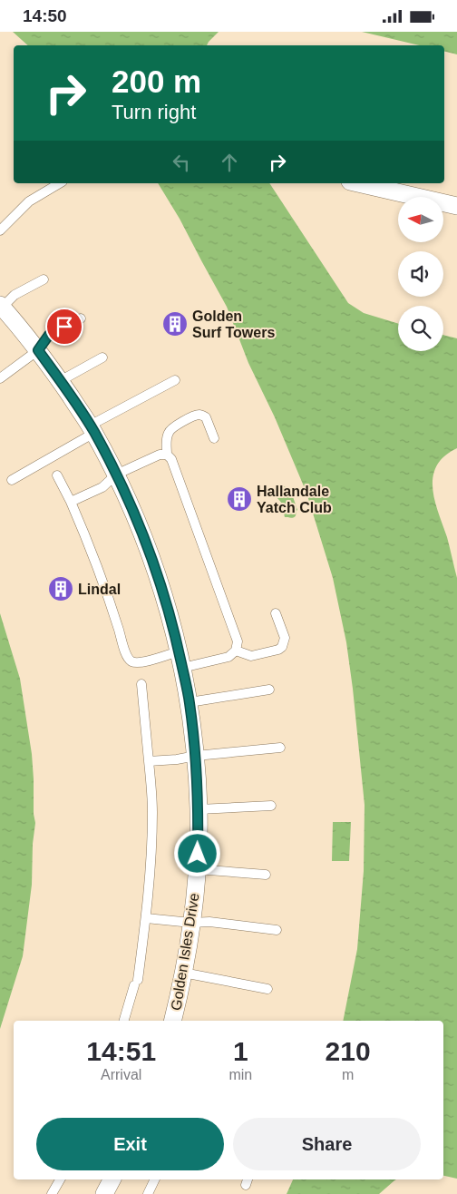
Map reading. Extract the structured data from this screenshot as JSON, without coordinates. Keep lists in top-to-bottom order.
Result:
{
  "streets": {
    "street": ["Golden Isles Drive"]
  },
  "places": {
    "building": ["Golden Surf Towers", "Hallandale Yatch Club", "Lindal"]
  },
  "north": "left",
  "page": {
    "status": "14:50",
    "turn": ["200 m", "Turn right"],
    "eta": [
      "14:51",
      "Arrival",
      "1",
      "min",
      "210",
      "m"
    ],
    "buttons": ["Exit", "Share"]
  }
}
